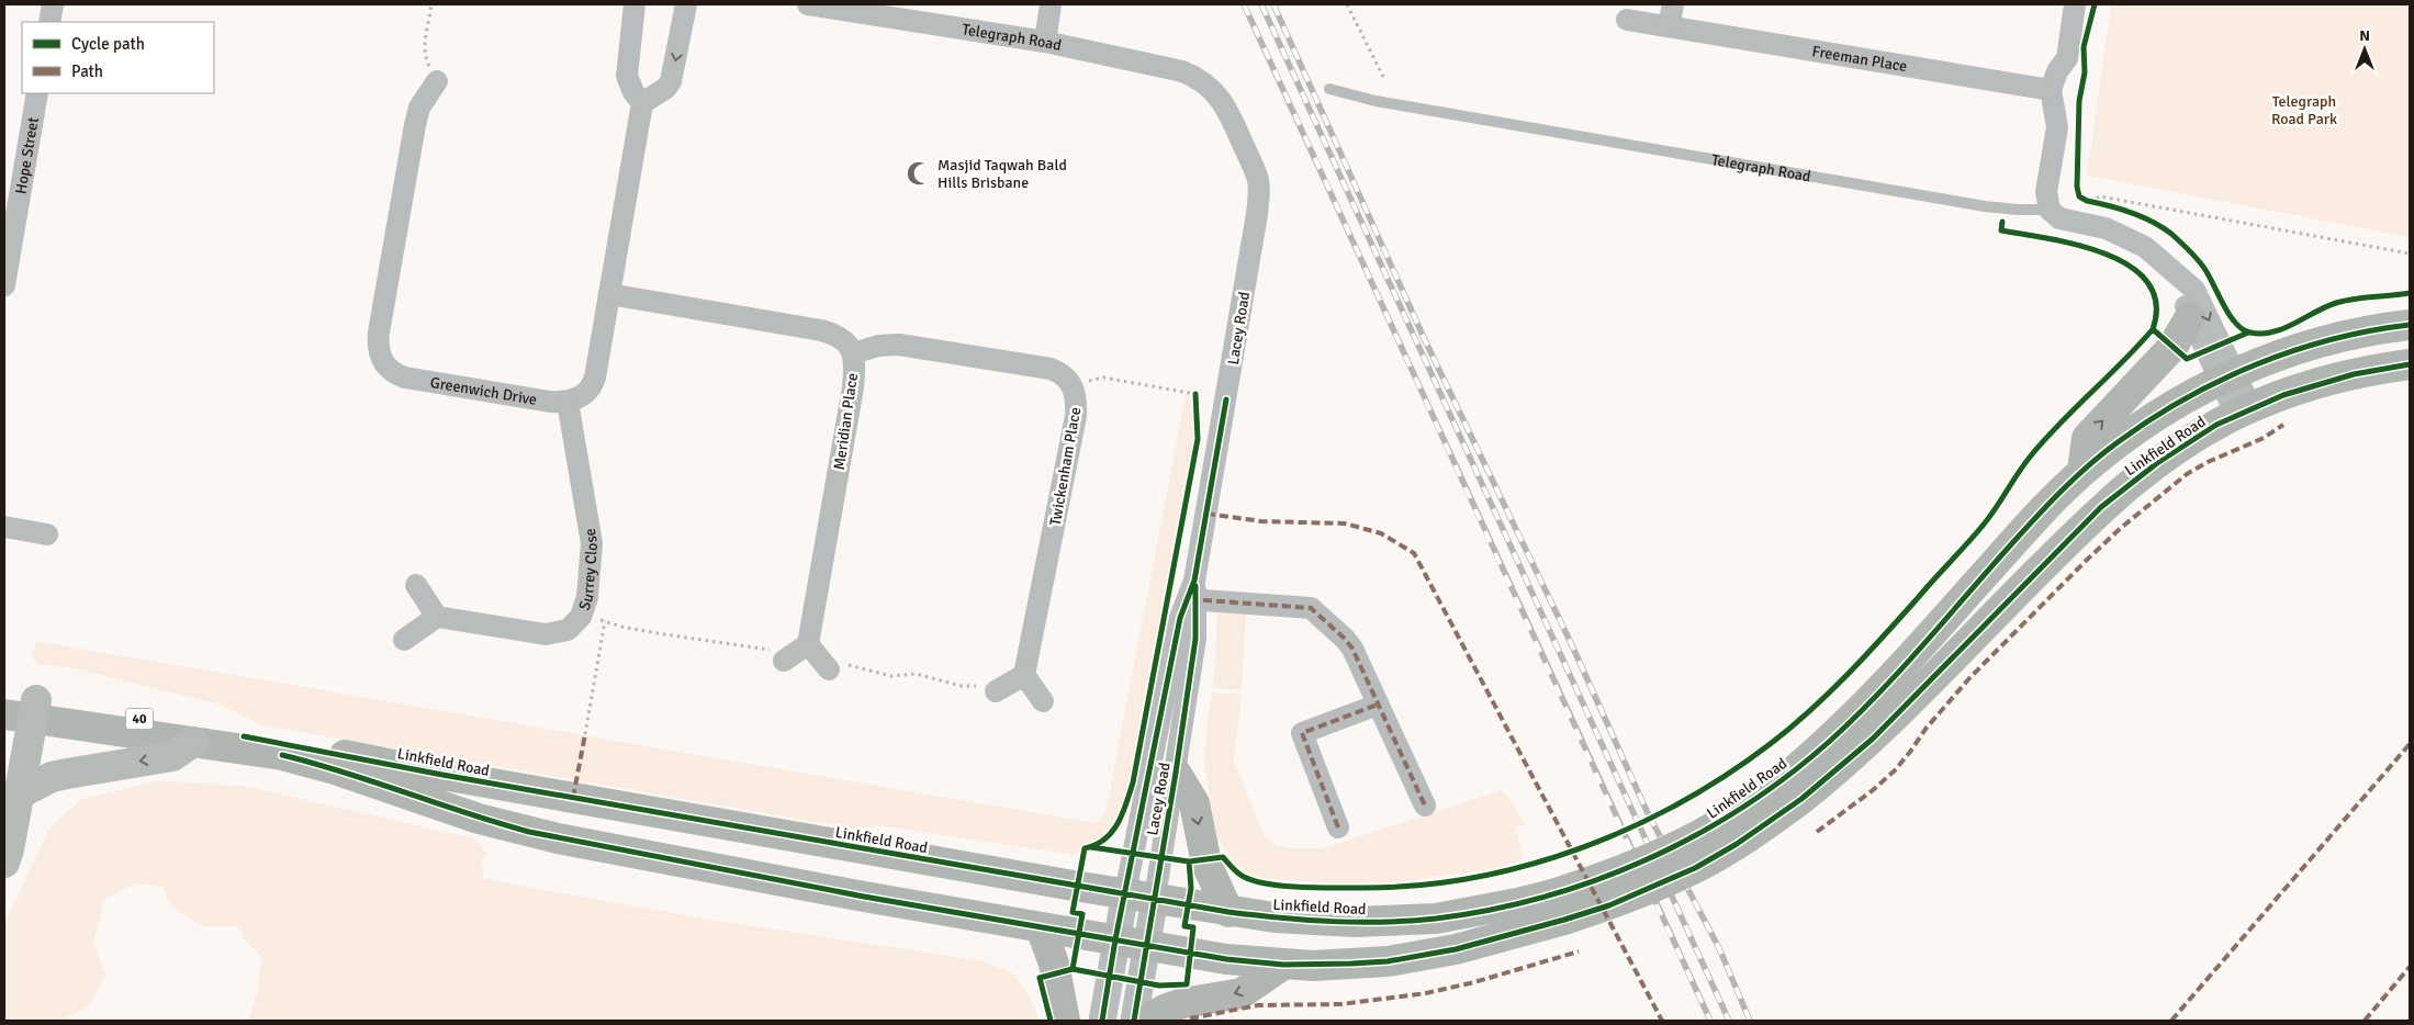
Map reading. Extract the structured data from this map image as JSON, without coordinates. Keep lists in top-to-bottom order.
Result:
{
  "streets": {
    "main road": ["Linkfield Road", "40"],
    "street": [
      "Telegraph Road",
      "Freeman Place",
      "Hope Street",
      "Lacey Road",
      "Greenwich Drive",
      "Meridian Place",
      "Twickenham Place",
      "Surrey Close"
    ]
  },
  "crossings": [
    ["Telegraph Road", "Lacey Road"],
    ["Telegraph Road", "Linkfield Road"],
    ["Telegraph Road", "40"],
    ["Lacey Road", "Linkfield Road"],
    ["Greenwich Drive", "Surrey Close"],
    ["Meridian Place", "Twickenham Place"],
    ["Linkfield Road", "40"]
  ],
  "parks": ["Telegraph Road Park"],
  "places": {
    "mosque": ["Masjid Taqwah Bald Hills Brisbane"]
  },
  "legend": ["Cycle path", "Path"],
  "north": "top"
}
